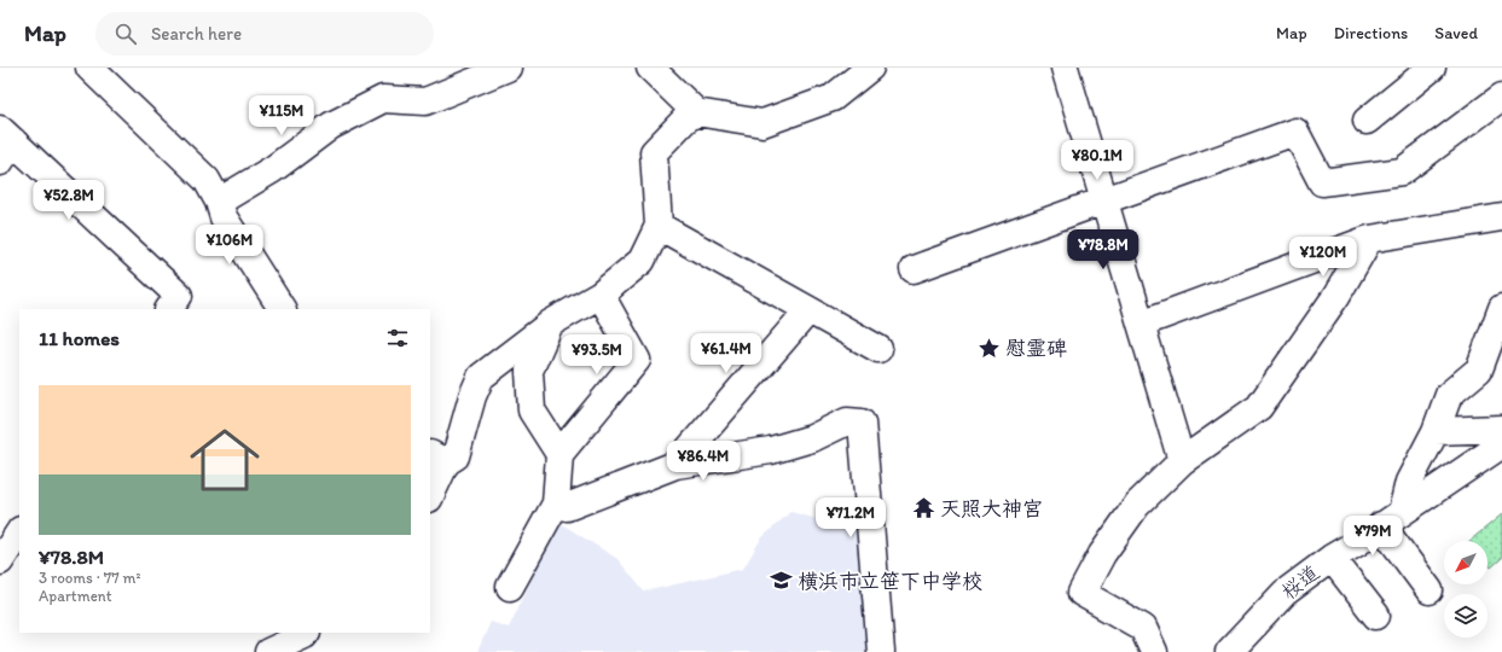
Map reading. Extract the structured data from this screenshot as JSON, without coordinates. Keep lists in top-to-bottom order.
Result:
{
  "streets": {
    "street": ["桜道"]
  },
  "places": {
    "place": ["慰霊碑"],
    "temple": ["天照大神宮"],
    "school or university": ["横浜市立笹下中学校"]
  },
  "north": "bottom left",
  "page": {
    "header": "Map",
    "search": "Search here",
    "nav": ["Map", "Directions", "Saved"],
    "price": [
      "¥115M",
      "¥80.1M",
      "¥52.8M",
      "¥106M",
      "¥78.8M",
      "¥120M",
      "¥61.4M",
      "¥93.5M",
      "¥86.4M",
      "¥71.2M",
      "¥79M"
    ],
    "heading": "11 homes",
    "list": [
      {
        "name": "¥78.8M",
        "note": "3 rooms · 77 m² · Apartment"
      }
    ]
  }
}
